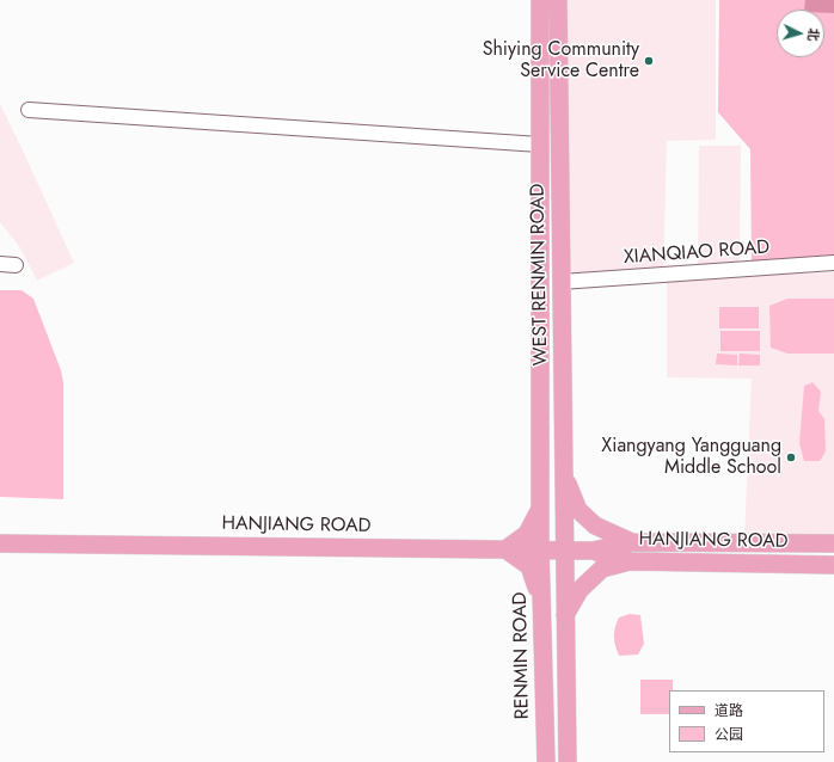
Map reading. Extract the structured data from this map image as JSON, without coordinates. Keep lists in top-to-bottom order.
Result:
{
  "streets": {
    "main road": ["WEST RENMIN ROAD", "HANJIANG ROAD", "RENMIN ROAD"],
    "street": ["XIANQIAO ROAD"]
  },
  "crossings": [
    ["XIANQIAO ROAD", "WEST RENMIN ROAD"],
    ["WEST RENMIN ROAD", "HANJIANG ROAD"],
    ["HANJIANG ROAD", "RENMIN ROAD"]
  ],
  "places": ["Shiying Community Service Centre", "Xiangyang Yangguang Middle School"],
  "legend": ["道路", "公园"],
  "north": "right"
}
